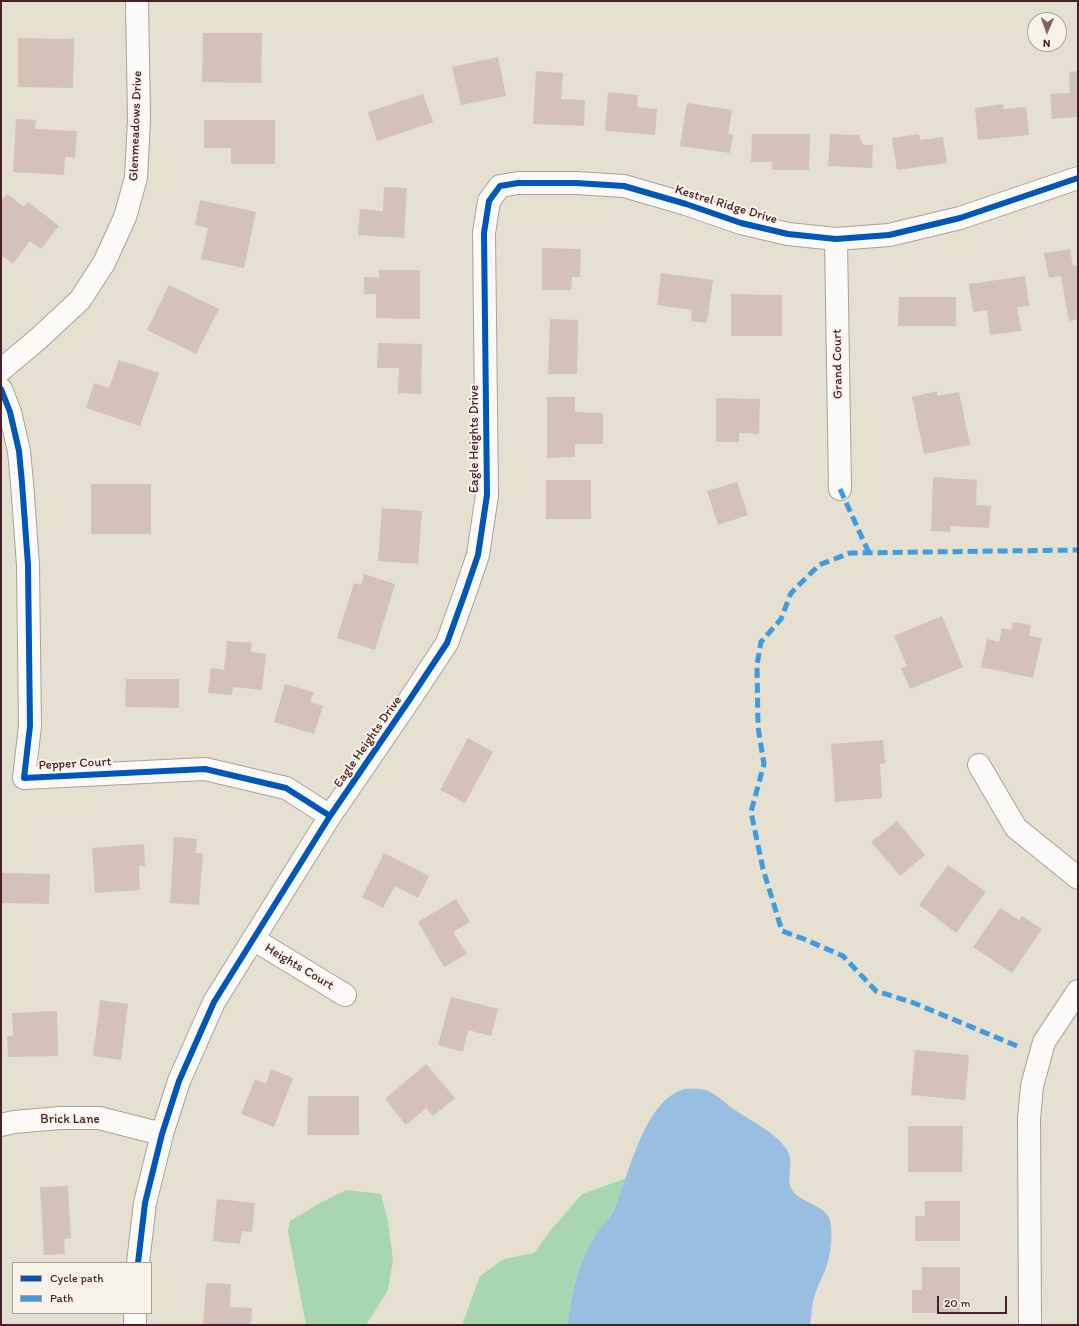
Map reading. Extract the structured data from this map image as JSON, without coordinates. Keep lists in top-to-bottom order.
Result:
{
  "streets": {
    "street": [
      "Glenmeadows Drive",
      "Kestrel Ridge Drive",
      "Grand Court",
      "Eagle Heights Drive",
      "Pepper Court",
      "Heights Court",
      "Brick Lane"
    ]
  },
  "crossings": [
    ["Kestrel Ridge Drive", "Grand Court"],
    ["Kestrel Ridge Drive", "Eagle Heights Drive"],
    ["Eagle Heights Drive", "Pepper Court"],
    ["Eagle Heights Drive", "Heights Court"],
    ["Eagle Heights Drive", "Brick Lane"]
  ],
  "legend": ["Cycle path", "Path"],
  "scale_bar": "20 m",
  "north": "bottom"
}
